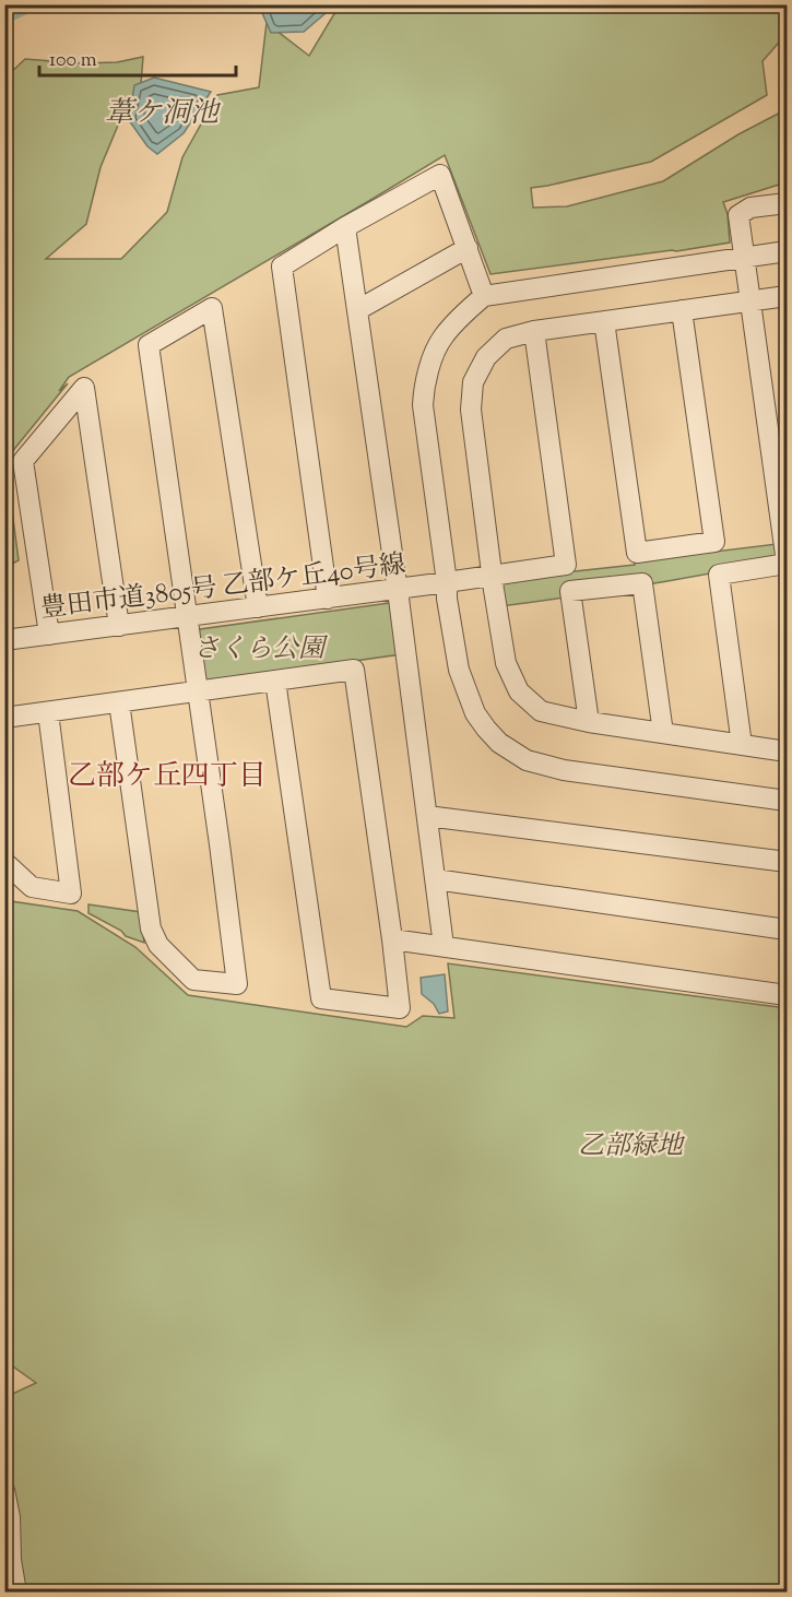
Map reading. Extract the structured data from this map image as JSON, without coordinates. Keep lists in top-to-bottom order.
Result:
{
  "streets": {
    "street": ["豊田市道3805号 乙部ケ丘40号線"]
  },
  "districts": ["乙部ケ丘四丁目"],
  "water": ["葦ケ洞池"],
  "parks": ["さくら公園", "乙部緑地"],
  "scale_bar": "100 m"
}
